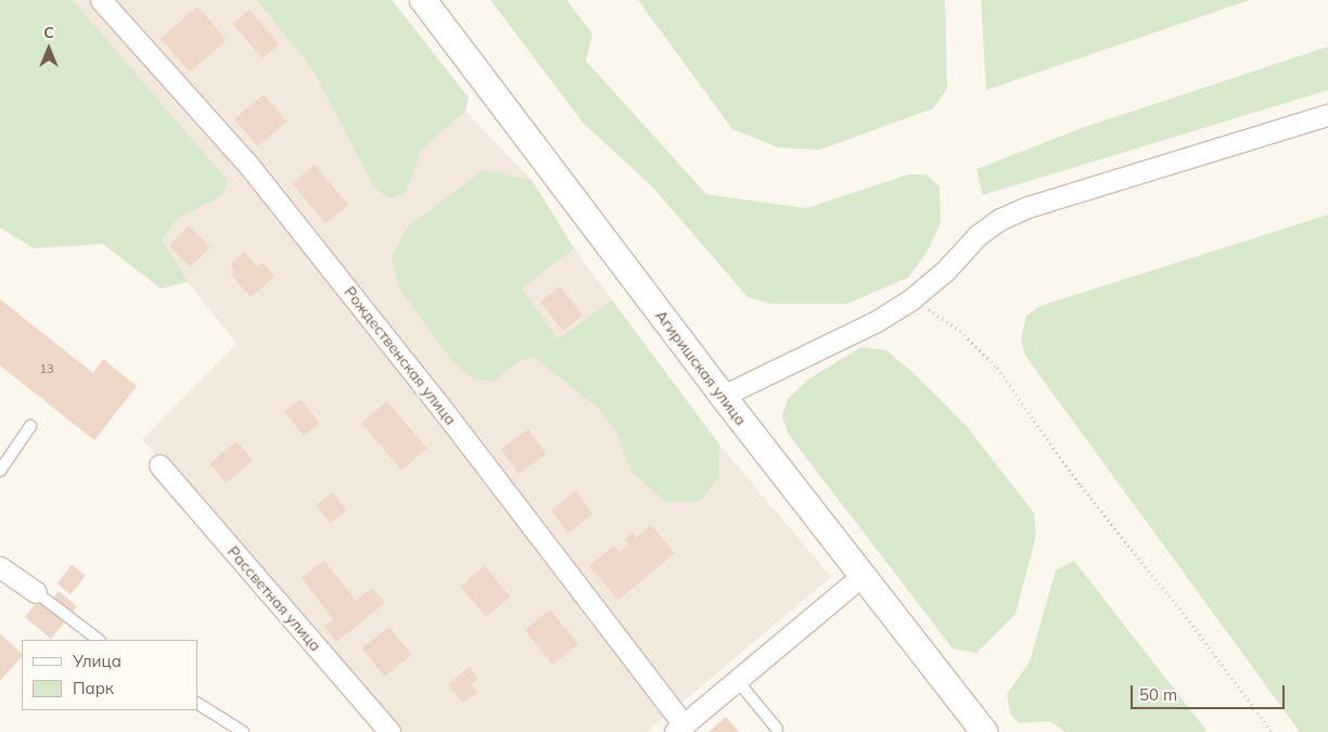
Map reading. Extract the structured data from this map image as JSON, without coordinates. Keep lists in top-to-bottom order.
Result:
{
  "streets": {
    "street": ["Рождественская улица", "Агиришская улица", "Рассветная улица"]
  },
  "house_numbers": ["13"],
  "legend": ["Улица", "Парк"],
  "scale_bar": "50 m",
  "north": "top"
}
